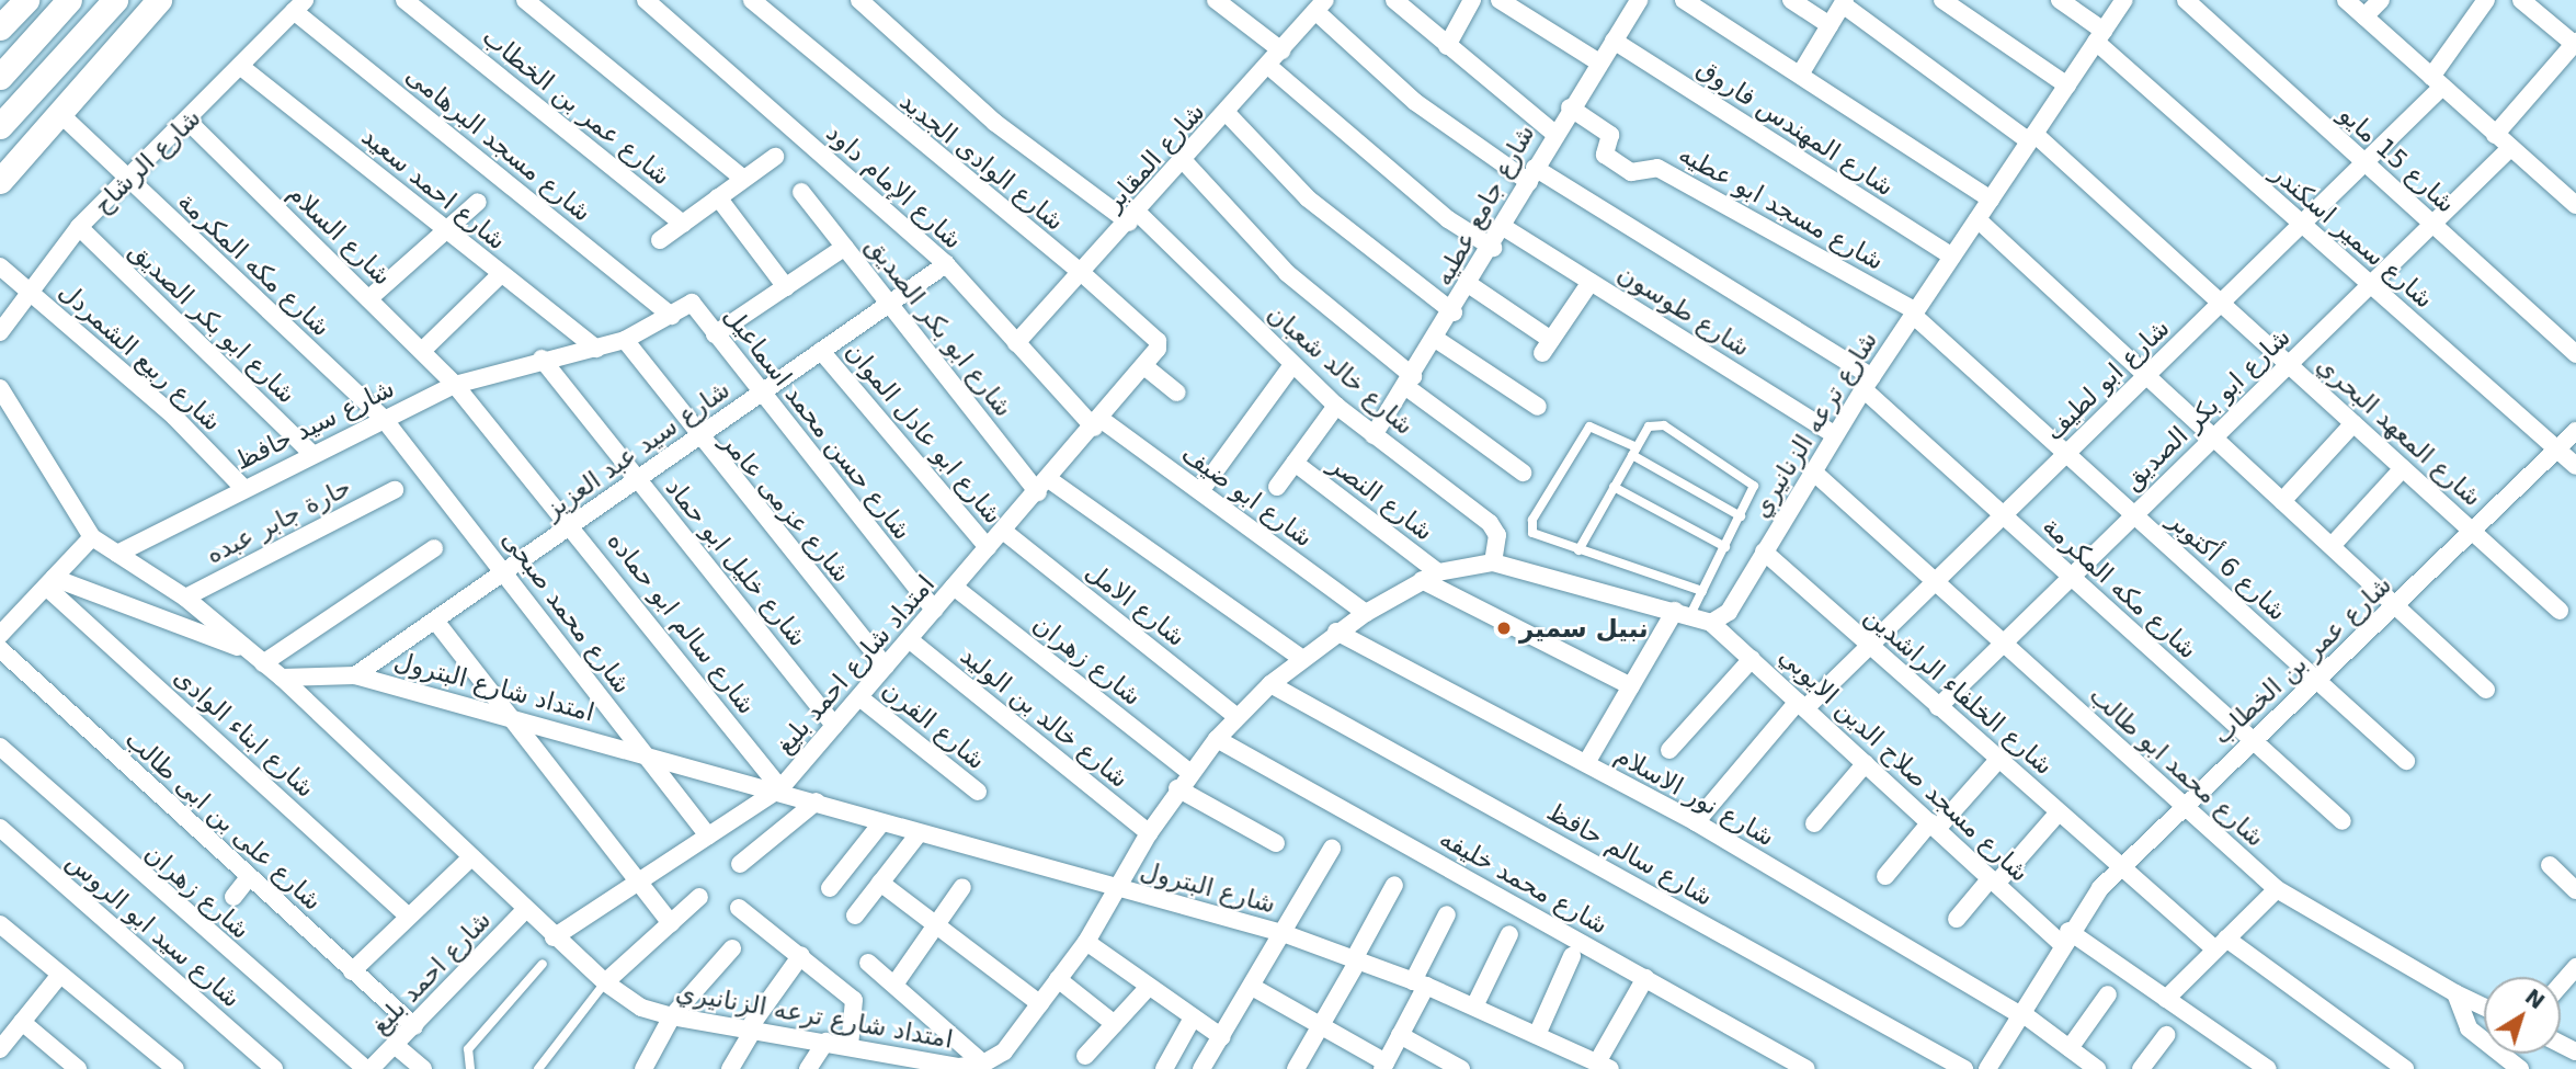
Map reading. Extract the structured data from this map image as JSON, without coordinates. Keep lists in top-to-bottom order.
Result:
{
  "streets": {
    "street": [
      "شارع عمر بن الخطاب",
      "شارع المهندس فاروق",
      "شارع مسجد البرهامى",
      "شارع المقابر",
      "شارع 15 مايو",
      "شارع الرشاح",
      "شارع الوادى الجديد",
      "شارع الإمام داود",
      "شارع احمد سعيد",
      "شارع جامع عطيه",
      "شارع مسجد ابو عطيه",
      "شارع السلام",
      "شارع سمير اسكندر",
      "شارع مكه المكرمة",
      "شارع طوسون",
      "شارع ابو بكر الصديق",
      "شارع ربيع الشمردل",
      "شارع خالد شعبان",
      "شارع ابو لطيف",
      "شارع حسن محمد اسماعيل",
      "شارع سيد حافظ",
      "شارع ترعه الزنانيري",
      "شارع المعهد البحري",
      "شارع ابو عادل الموان",
      "شارع سيد عبد العزيز",
      "شارع ابو ضيف",
      "شارع النصر",
      "شارع عزمى عامر",
      "حارة جابر عبده",
      "شارع خليل ابو حماد",
      "شارع 6 أكتوبر",
      "شارع الامل",
      "شارع محمد صبحى",
      "شارع سالم ابو حماده",
      "شارع زهران",
      "امتداد شارع احمد بليغ",
      "امتداد شارع البترول",
      "شارع الخلفاء الراشدين",
      "شارع خالد بن الوليد",
      "شارع الفرن",
      "شارع ابناء الوادى",
      "شارع مسجد صلاح الدين الايوبي",
      "شارع محمد ابو طالب",
      "شارع نور الاسلام",
      "شارع على بن ابى طالب",
      "شارع سالم حافظ",
      "شارع محمد خليفه",
      "شارع البترول",
      "شارع سيد ابو الروس",
      "شارع احمد بليغ",
      "امتداد شارع ترعه الزنانيري"
    ]
  },
  "crossings": [
    ["شارع عمر بن الخطاب", "شارع سمير اسكندر"],
    ["شارع عمر بن الخطاب", "شارع مكه المكرمة"],
    ["شارع عمر بن الخطاب", "شارع المعهد البحري"],
    ["شارع عمر بن الخطاب", "شارع 6 أكتوبر"],
    ["شارع عمر بن الخطاب", "شارع الخلفاء الراشدين"],
    ["شارع عمر بن الخطاب", "شارع مسجد صلاح الدين الايوبي"],
    ["شارع عمر بن الخطاب", "شارع محمد ابو طالب"],
    ["شارع عمر بن الخطاب", "شارع نور الاسلام"],
    ["شارع المهندس فاروق", "شارع جامع عطيه"],
    ["شارع المهندس فاروق", "شارع ترعه الزنانيري"],
    ["شارع مسجد البرهامى", "شارع الرشاح"],
    ["شارع مسجد البرهامى", "شارع سيد حافظ"],
    ["شارع المقابر", "شارع الوادى الجديد"],
    ["شارع المقابر", "شارع الإمام داود"],
    ["شارع المقابر", "شارع خالد شعبان"],
    ["شارع 15 مايو", "شارع ابو بكر الصديق"],
    ["شارع 15 مايو", "شارع ابو لطيف"],
    ["شارع الرشاح", "شارع احمد سعيد"],
    ["شارع الرشاح", "شارع السلام"],
    ["شارع الرشاح", "شارع مكه المكرمة"],
    ["شارع الرشاح", "شارع ابو بكر الصديق"],
    ["شارع الرشاح", "شارع ربيع الشمردل"],
    ["شارع الوادى الجديد", "امتداد شارع احمد بليغ"],
    ["شارع الإمام داود", "شارع سيد عبد العزيز"],
    ["شارع الإمام داود", "شارع ابو ضيف"],
    ["شارع الإمام داود", "امتداد شارع احمد بليغ"],
    ["شارع احمد سعيد", "شارع سيد حافظ"],
    ["شارع جامع عطيه", "شارع مسجد ابو عطيه"],
    ["شارع جامع عطيه", "شارع طوسون"],
    ["شارع جامع عطيه", "شارع خالد شعبان"],
    ["شارع مسجد ابو عطيه", "شارع ترعه الزنانيري"],
    ["شارع مسجد ابو عطيه", "شارع 6 أكتوبر"],
    ["شارع السلام", "شارع سيد حافظ"],
    ["شارع السلام", "شارع سالم ابو حماده"],
    ["شارع سمير اسكندر", "شارع ابو بكر الصديق"],
    ["شارع سمير اسكندر", "شارع ابو لطيف"],
    ["شارع سمير اسكندر", "شارع ترعه الزنانيري"],
    ["شارع مكه المكرمة", "شارع ابو بكر الصديق"],
    ["شارع مكه المكرمة", "شارع ابو لطيف"],
    ["شارع مكه المكرمة", "شارع سيد حافظ"],
    ["شارع مكه المكرمة", "شارع ترعه الزنانيري"],
    ["شارع مكه المكرمة", "شارع محمد صبحى"],
    ["شارع طوسون", "شارع ترعه الزنانيري"],
    ["شارع ابو بكر الصديق", "شارع سيد حافظ"],
    ["شارع ابو بكر الصديق", "شارع المعهد البحري"],
    ["شارع ابو بكر الصديق", "شارع سيد عبد العزيز"],
    ["شارع ابو بكر الصديق", "شارع 6 أكتوبر"],
    ["شارع ابو بكر الصديق", "امتداد شارع احمد بليغ"],
    ["شارع ابو بكر الصديق", "شارع الخلفاء الراشدين"],
    ["شارع ابو بكر الصديق", "شارع محمد ابو طالب"],
    ["شارع ابو بكر الصديق", "امتداد شارع ترعه الزنانيري"],
    ["شارع ربيع الشمردل", "شارع سيد حافظ"],
    ["شارع ابو لطيف", "شارع المعهد البحري"],
    ["شارع ابو لطيف", "شارع 6 أكتوبر"],
    ["شارع ابو لطيف", "شارع الخلفاء الراشدين"],
    ["شارع ابو لطيف", "شارع مسجد صلاح الدين الايوبي"],
    ["شارع ابو لطيف", "شارع محمد ابو طالب"],
    ["شارع ابو لطيف", "شارع نور الاسلام"],
    ["شارع حسن محمد اسماعيل", "شارع سيد حافظ"],
    ["شارع حسن محمد اسماعيل", "شارع سيد عبد العزيز"],
    ["شارع حسن محمد اسماعيل", "امتداد شارع احمد بليغ"],
    ["شارع سيد حافظ", "شارع عزمى عامر"],
    ["شارع سيد حافظ", "شارع خليل ابو حماد"],
    ["شارع سيد حافظ", "شارع محمد صبحى"],
    ["شارع سيد حافظ", "شارع سالم ابو حماده"],
    ["شارع سيد حافظ", "امتداد شارع ترعه الزنانيري"],
    ["شارع ترعه الزنانيري", "شارع المعهد البحري"],
    ["شارع ترعه الزنانيري", "شارع 6 أكتوبر"],
    ["شارع ترعه الزنانيري", "شارع الخلفاء الراشدين"],
    ["شارع ترعه الزنانيري", "شارع مسجد صلاح الدين الايوبي"],
    ["شارع ترعه الزنانيري", "شارع محمد ابو طالب"],
    ["شارع ابو عادل الموان", "شارع سيد عبد العزيز"],
    ["شارع ابو عادل الموان", "امتداد شارع احمد بليغ"],
    ["شارع سيد عبد العزيز", "شارع عزمى عامر"],
    ["شارع سيد عبد العزيز", "شارع خليل ابو حماد"],
    ["شارع سيد عبد العزيز", "شارع محمد صبحى"],
    ["شارع سيد عبد العزيز", "شارع سالم ابو حماده"],
    ["شارع سيد عبد العزيز", "امتداد شارع البترول"],
    ["شارع ابو ضيف", "امتداد شارع احمد بليغ"],
    ["شارع ابو ضيف", "امتداد شارع ترعه الزنانيري"],
    ["شارع النصر", "امتداد شارع ترعه الزنانيري"],
    ["شارع عزمى عامر", "امتداد شارع احمد بليغ"],
    ["حارة جابر عبده", "امتداد شارع ترعه الزنانيري"],
    ["شارع خليل ابو حماد", "امتداد شارع احمد بليغ"],
    ["شارع الامل", "امتداد شارع احمد بليغ"],
    ["شارع الامل", "امتداد شارع ترعه الزنانيري"],
    ["شارع محمد صبحى", "امتداد شارع احمد بليغ"],
    ["شارع محمد صبحى", "امتداد شارع البترول"],
    ["شارع سالم ابو حماده", "امتداد شارع احمد بليغ"],
    ["شارع سالم ابو حماده", "امتداد شارع البترول"],
    ["شارع سالم ابو حماده", "شارع البترول"],
    ["شارع زهران", "امتداد شارع احمد بليغ"],
    ["شارع زهران", "شارع احمد بليغ"],
    ["شارع زهران", "امتداد شارع ترعه الزنانيري"],
    ["امتداد شارع احمد بليغ", "امتداد شارع البترول"],
    ["امتداد شارع احمد بليغ", "شارع خالد بن الوليد"],
    ["امتداد شارع احمد بليغ", "شارع الفرن"],
    ["امتداد شارع احمد بليغ", "شارع البترول"],
    ["امتداد شارع احمد بليغ", "امتداد شارع ترعه الزنانيري"],
    ["امتداد شارع البترول", "شارع البترول"],
    ["امتداد شارع البترول", "امتداد شارع ترعه الزنانيري"],
    ["شارع خالد بن الوليد", "امتداد شارع ترعه الزنانيري"],
    ["شارع ابناء الوادى", "امتداد شارع ترعه الزنانيري"],
    ["شارع نور الاسلام", "امتداد شارع ترعه الزنانيري"],
    ["شارع على بن ابى طالب", "شارع احمد بليغ"],
    ["شارع سالم حافظ", "امتداد شارع ترعه الزنانيري"],
    ["شارع محمد خليفه", "امتداد شارع ترعه الزنانيري"],
    ["شارع البترول", "امتداد شارع ترعه الزنانيري"],
    ["شارع احمد بليغ", "امتداد شارع ترعه الزنانيري"]
  ],
  "places": ["نبيل سمير"],
  "north": "top right"
}
